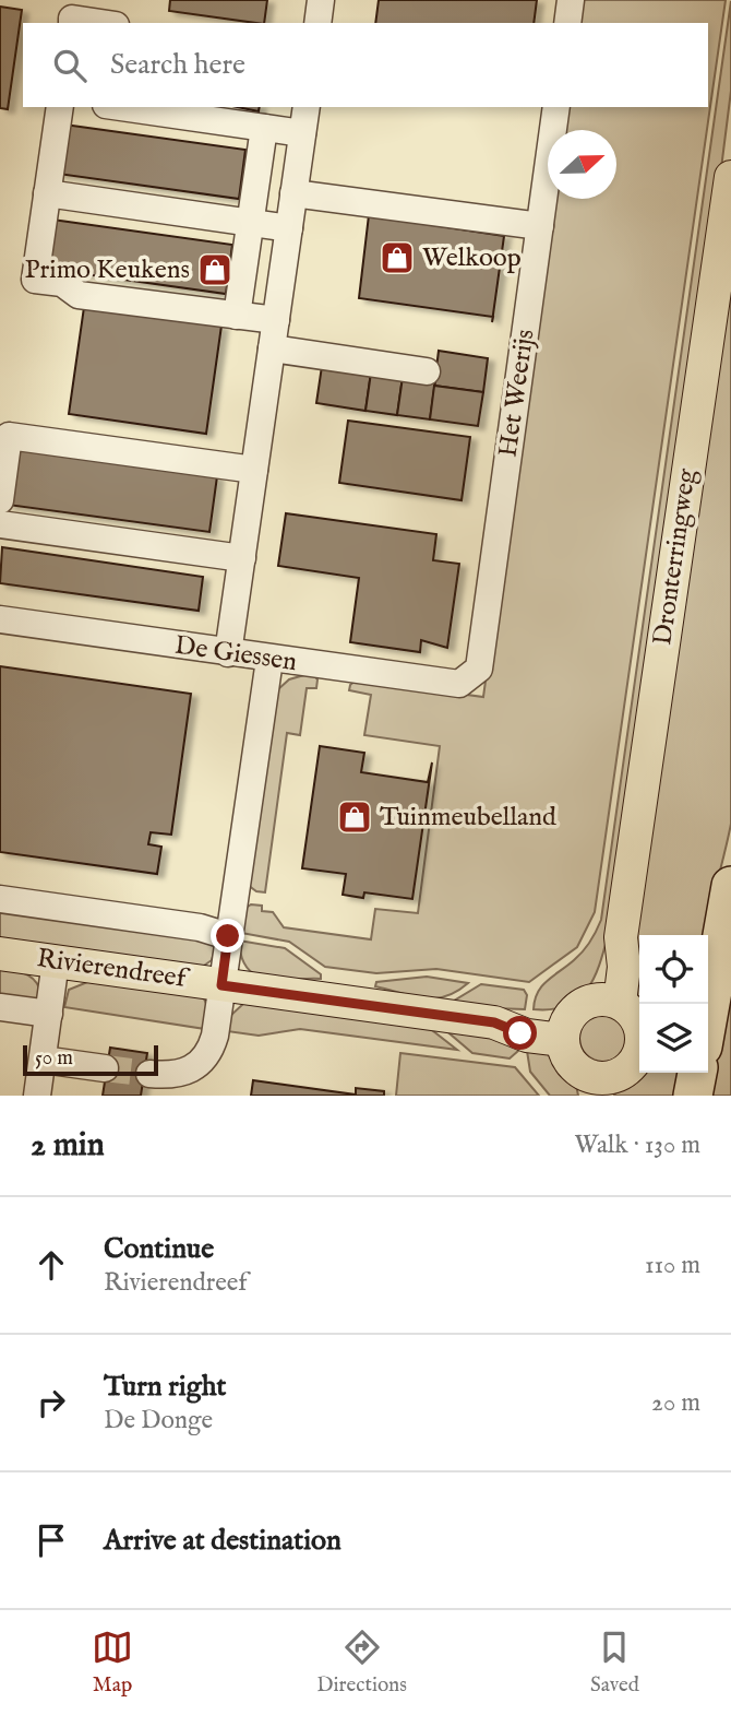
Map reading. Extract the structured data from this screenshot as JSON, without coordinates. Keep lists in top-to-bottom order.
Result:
{
  "streets": {
    "main road": ["Dronterringweg", "Rivierendreef"],
    "street": ["Het Weerijs", "De Giessen"]
  },
  "crossings": [
    ["Het Weerijs", "De Giessen"],
    ["Dronterringweg", "Rivierendreef"]
  ],
  "places": {
    "shop": ["Welkoop", "Primo Keukens", "Tuinmeubelland"]
  },
  "scale_bar": "50 m",
  "north": "right",
  "page": {
    "search": "Search here",
    "scale": "50 m",
    "heading": ["2 min", "Walk · 130 m"],
    "list": [
      ["Continue", "Rivierendreef", "110 m"],
      ["Turn right", "De Donge", "20 m"],
      "Arrive at destination"
    ],
    "nav": ["Map", "Directions", "Saved"]
  }
}
